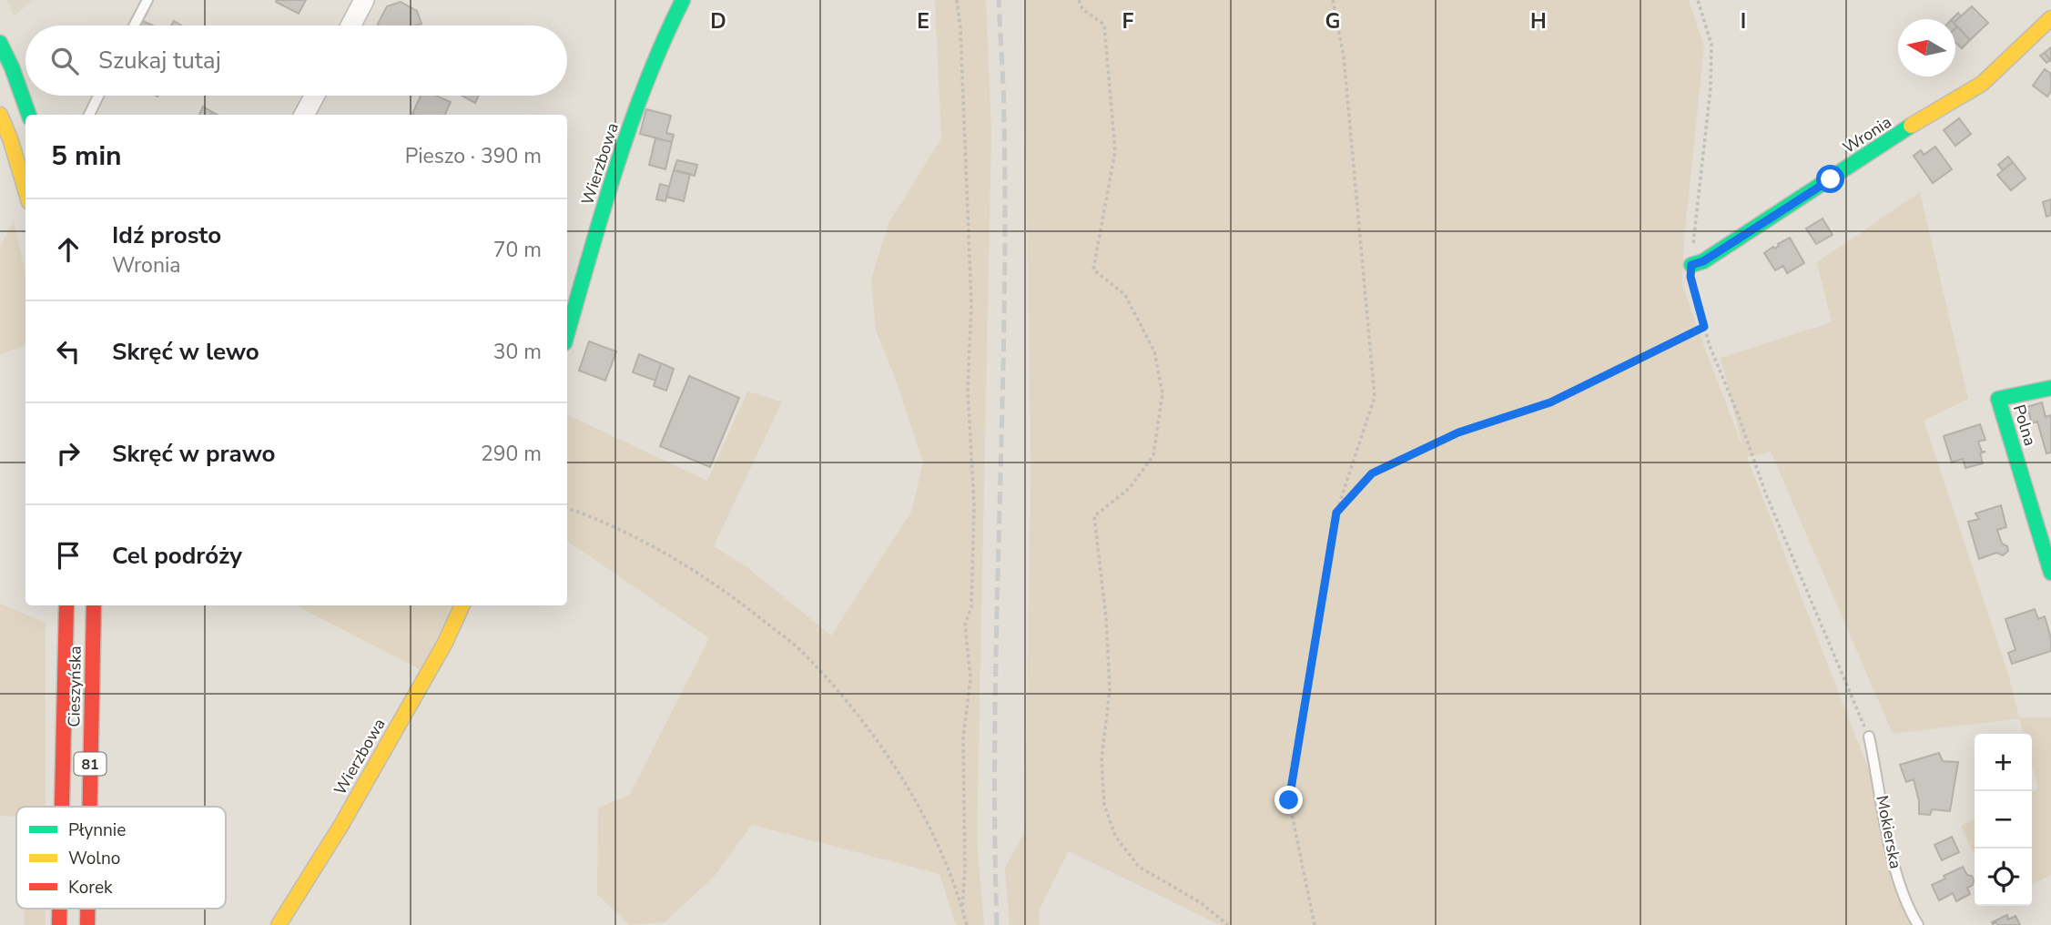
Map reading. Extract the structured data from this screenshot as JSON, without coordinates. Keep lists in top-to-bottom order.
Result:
{
  "streets": {
    "street": [
      "Wronia",
      "Wierzbowa",
      "Polna",
      "Cieszyńska",
      "81"
    ],
    "lane": ["Mokierska"]
  },
  "legend": ["Płynnie", "Wolno", "Korek"],
  "north": "left",
  "page": {
    "search": "Szukaj tutaj",
    "heading": ["5 min", "Pieszo · 390 m"],
    "list": [
      ["Idź prosto", "Wronia", "70 m"],
      ["Skręć w lewo", "30 m"],
      ["Skręć w prawo", "290 m"],
      "Cel podróży"
    ],
    "map_buttons": ["+", "−"]
  },
  "grid": {
    "columns": [
      "D",
      "E",
      "F",
      "G",
      "H",
      "I"
    ]
  }
}
